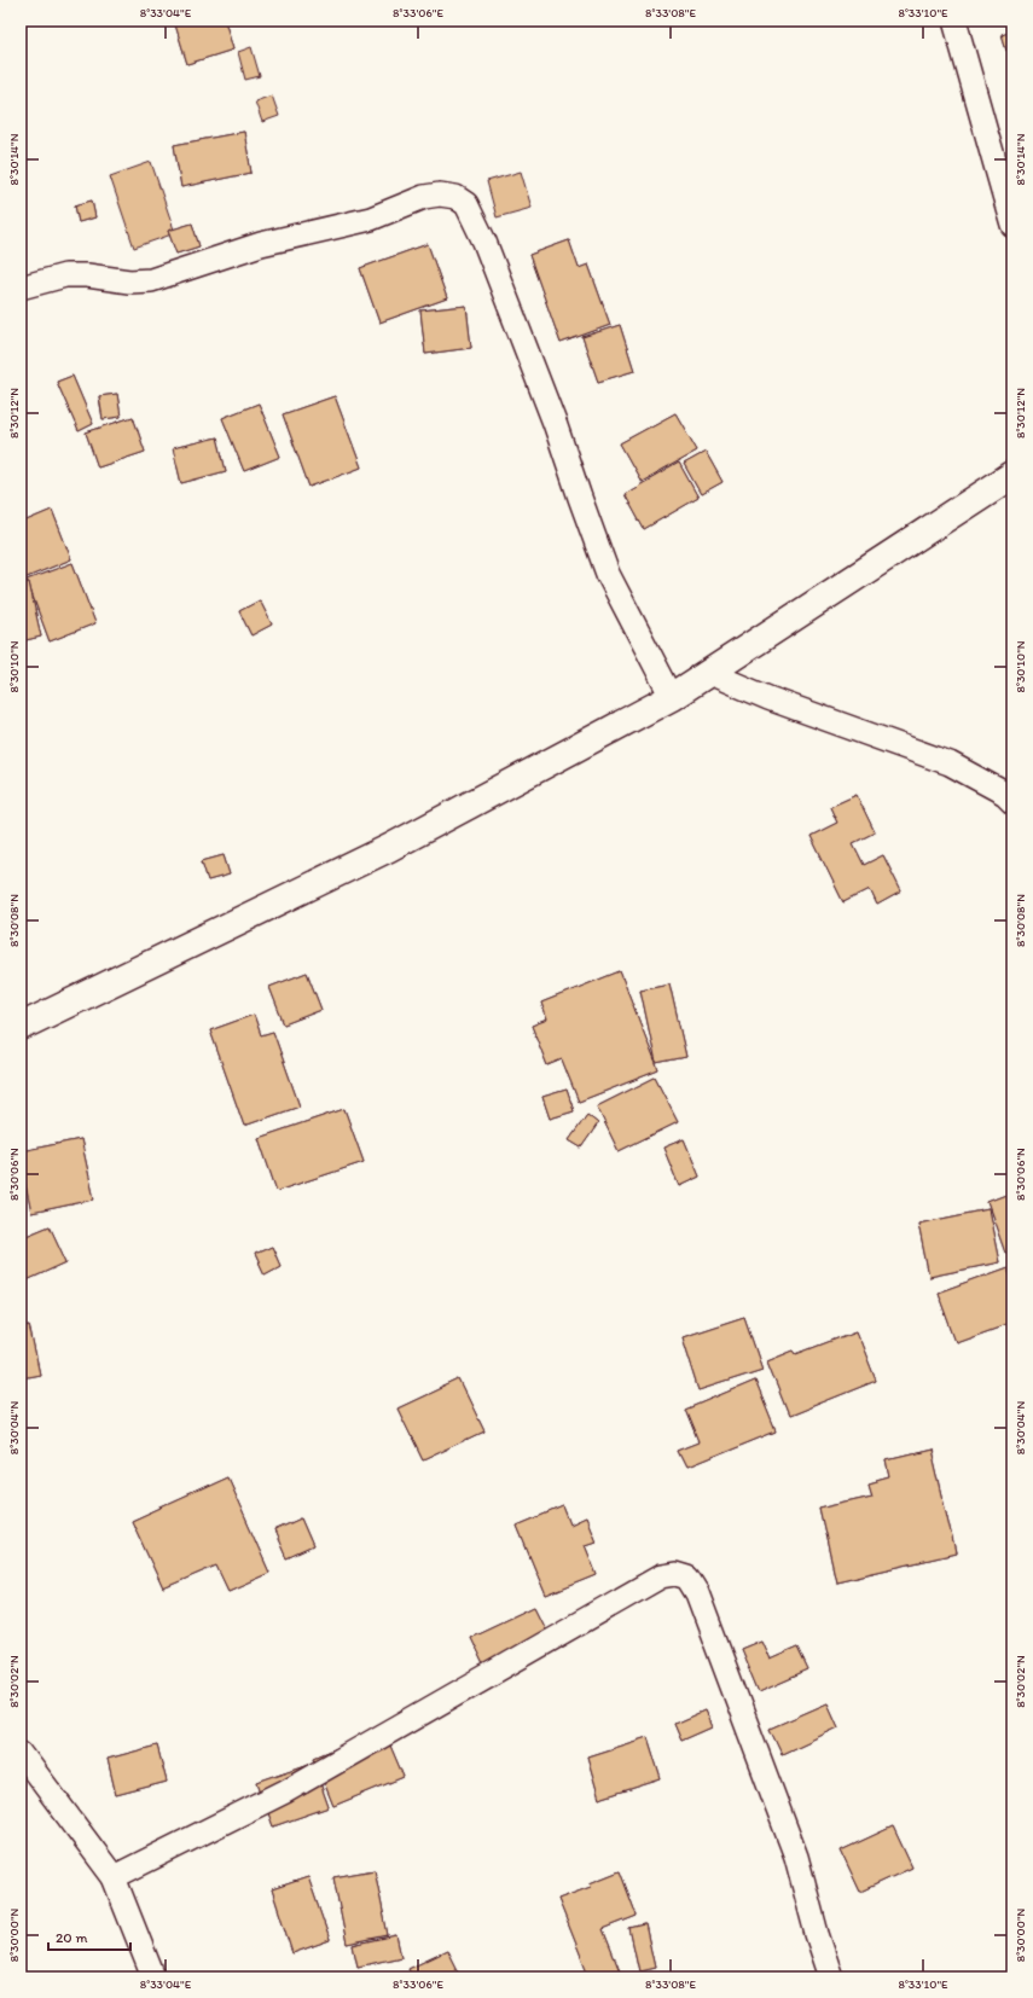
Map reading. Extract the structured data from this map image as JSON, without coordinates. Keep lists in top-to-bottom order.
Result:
{
  "scale_bar": "20 m",
  "coordinates": [
    "8°33'04\"E",
    "8°33'06\"E",
    "8°33'08\"E",
    "8°33'10\"E",
    "8°30'14\"N",
    "8°30'12\"N",
    "8°30'10\"N",
    "8°30'08\"N",
    "8°30'06\"N",
    "8°30'04\"N",
    "8°30'02\"N",
    "8°30'00\"N"
  ]
}
